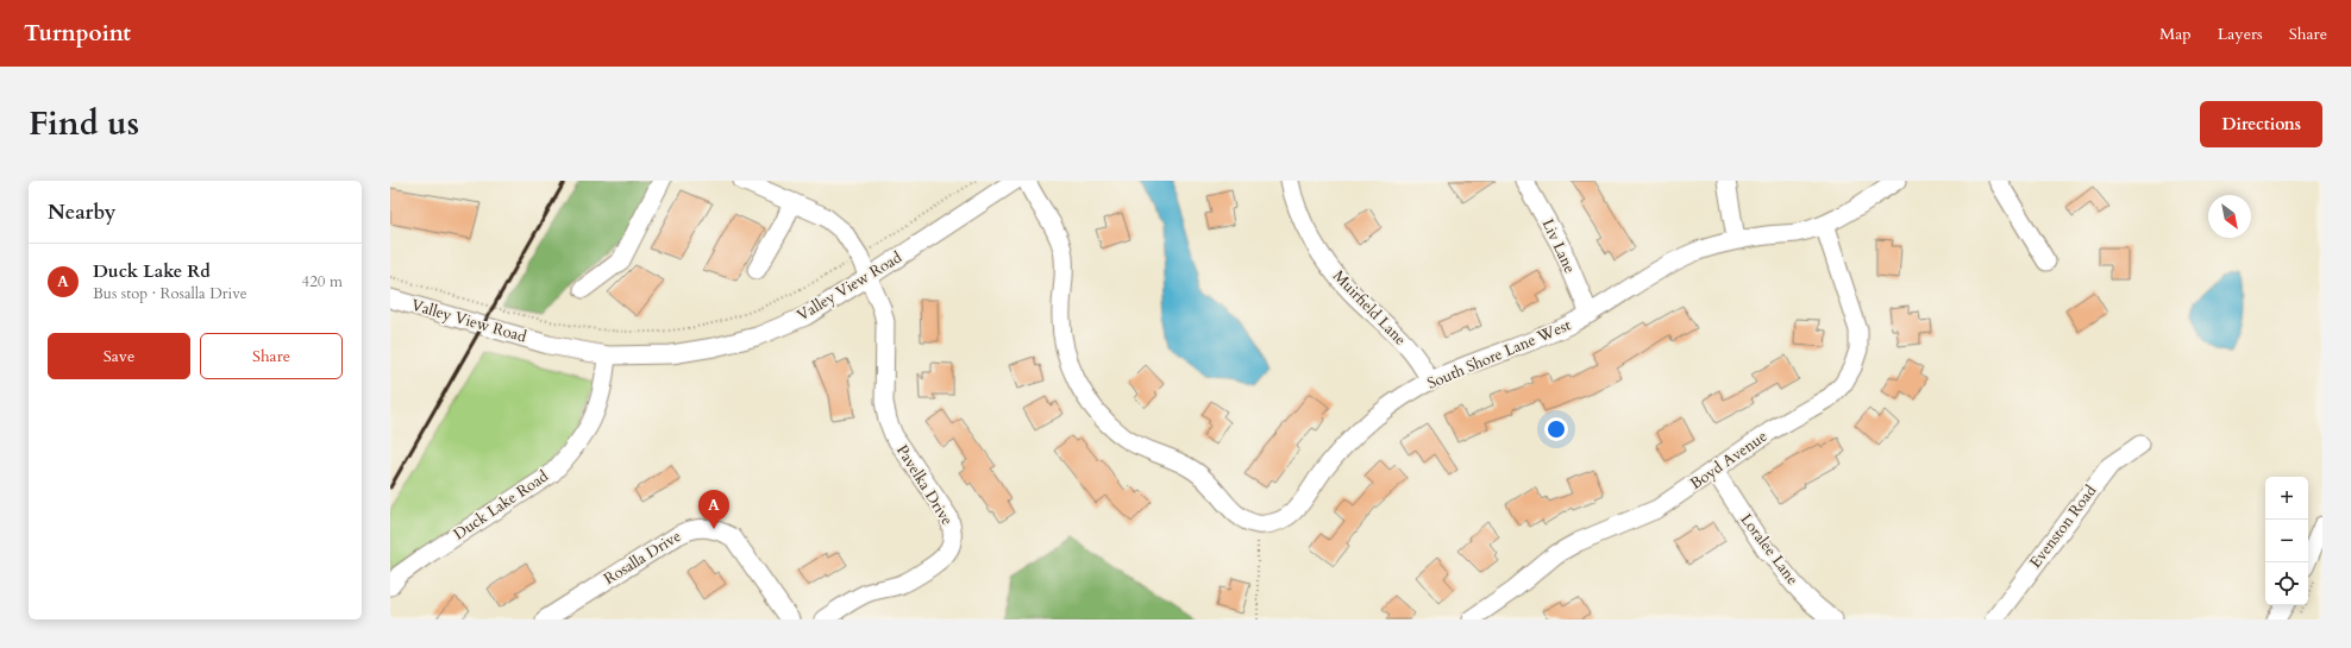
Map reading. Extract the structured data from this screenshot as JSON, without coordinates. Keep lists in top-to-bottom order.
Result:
{
  "streets": {
    "street": [
      "Liv Lane",
      "Valley View Road",
      "Muirfield Lane",
      "South Shore Lane West",
      "Boyd Avenue",
      "Pavelka Drive",
      "Duck Lake Road",
      "Evenston Road",
      "Loralee Lane",
      "Rosalla Drive"
    ]
  },
  "crossings": [
    ["Liv Lane", "South Shore Lane West"],
    ["Valley View Road", "Pavelka Drive"],
    ["Valley View Road", "Duck Lake Road"],
    ["Muirfield Lane", "South Shore Lane West"],
    ["South Shore Lane West", "Boyd Avenue"],
    ["Boyd Avenue", "Loralee Lane"]
  ],
  "north": "bottom right",
  "page": {
    "header": "Turnpoint",
    "nav": ["Map", "Layers", "Share"],
    "title": "Find us",
    "buttons": [
      "Directions",
      ["Save", "Share"]
    ],
    "heading": "Nearby",
    "list": [
      {
        "mark": "A",
        "name": "Duck Lake Rd",
        "note": "Bus stop · Rosalla Drive",
        "value": "420 m"
      }
    ],
    "map_buttons": ["+", "−"],
    "pins": "A"
  }
}
